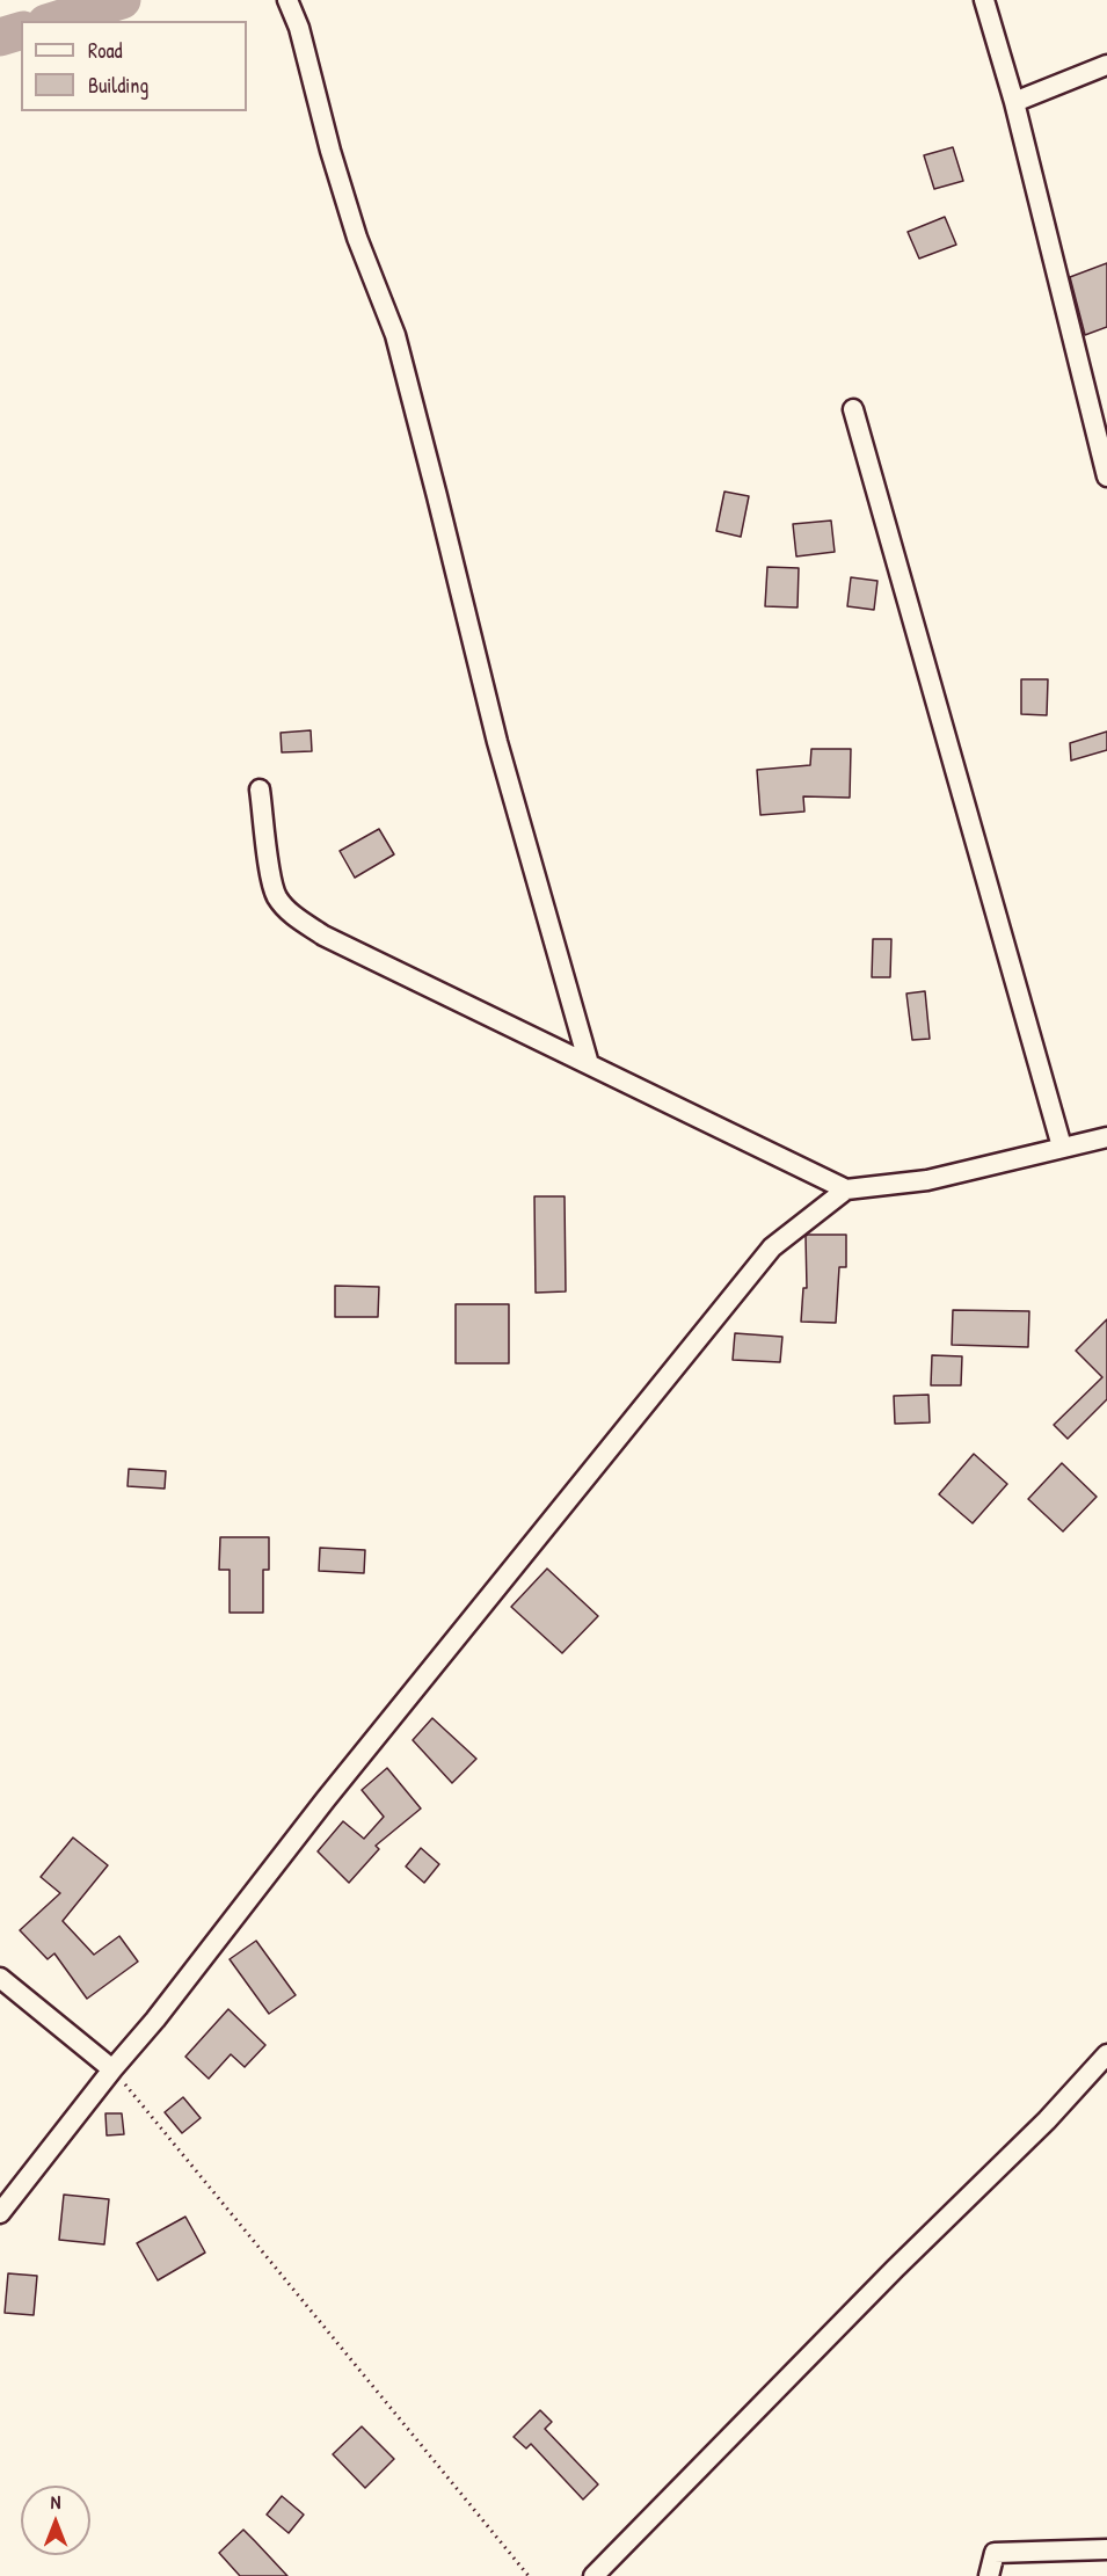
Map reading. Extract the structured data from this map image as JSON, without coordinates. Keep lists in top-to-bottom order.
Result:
{
  "legend": ["Road", "Building"],
  "north": "top"
}
